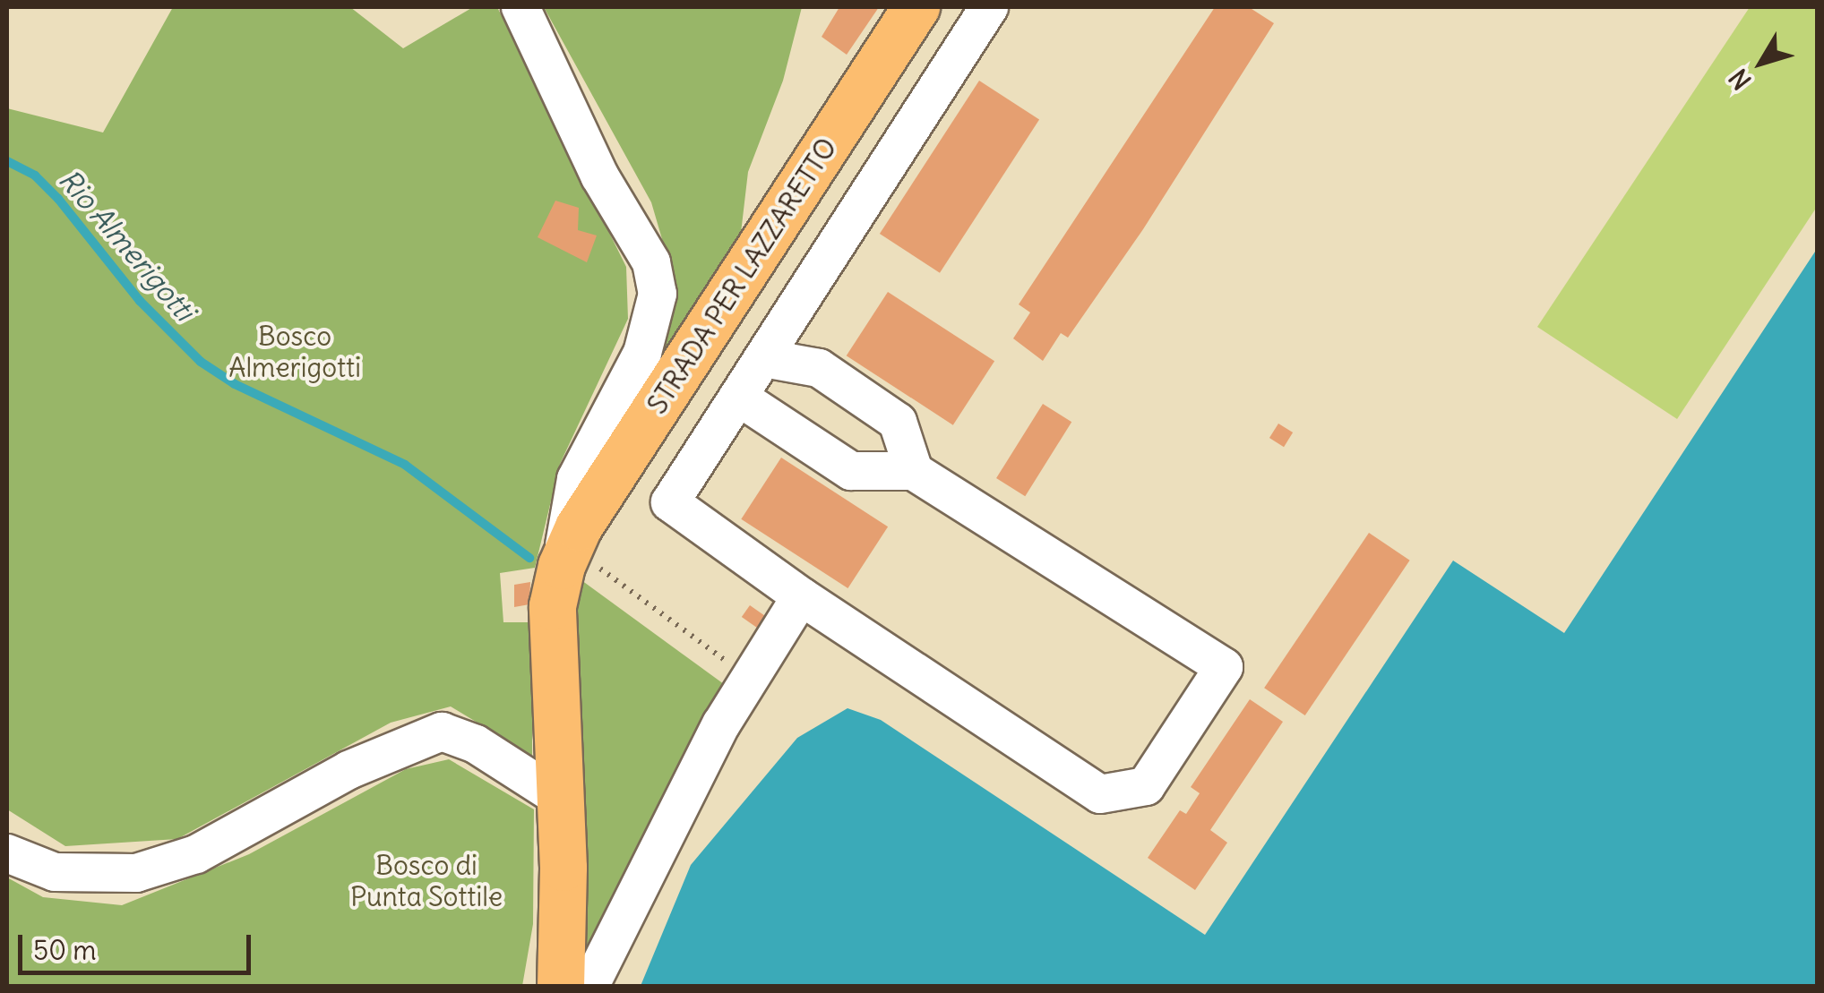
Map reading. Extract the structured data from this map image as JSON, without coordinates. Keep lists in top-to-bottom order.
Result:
{
  "streets": {
    "main road": ["STRADA PER LAZZARETTO"]
  },
  "water": ["Rio Almerigotti"],
  "parks": ["Bosco Almerigotti", "Bosco di Punta Sottile"],
  "scale_bar": "50 m",
  "north": "bottom left"
}
